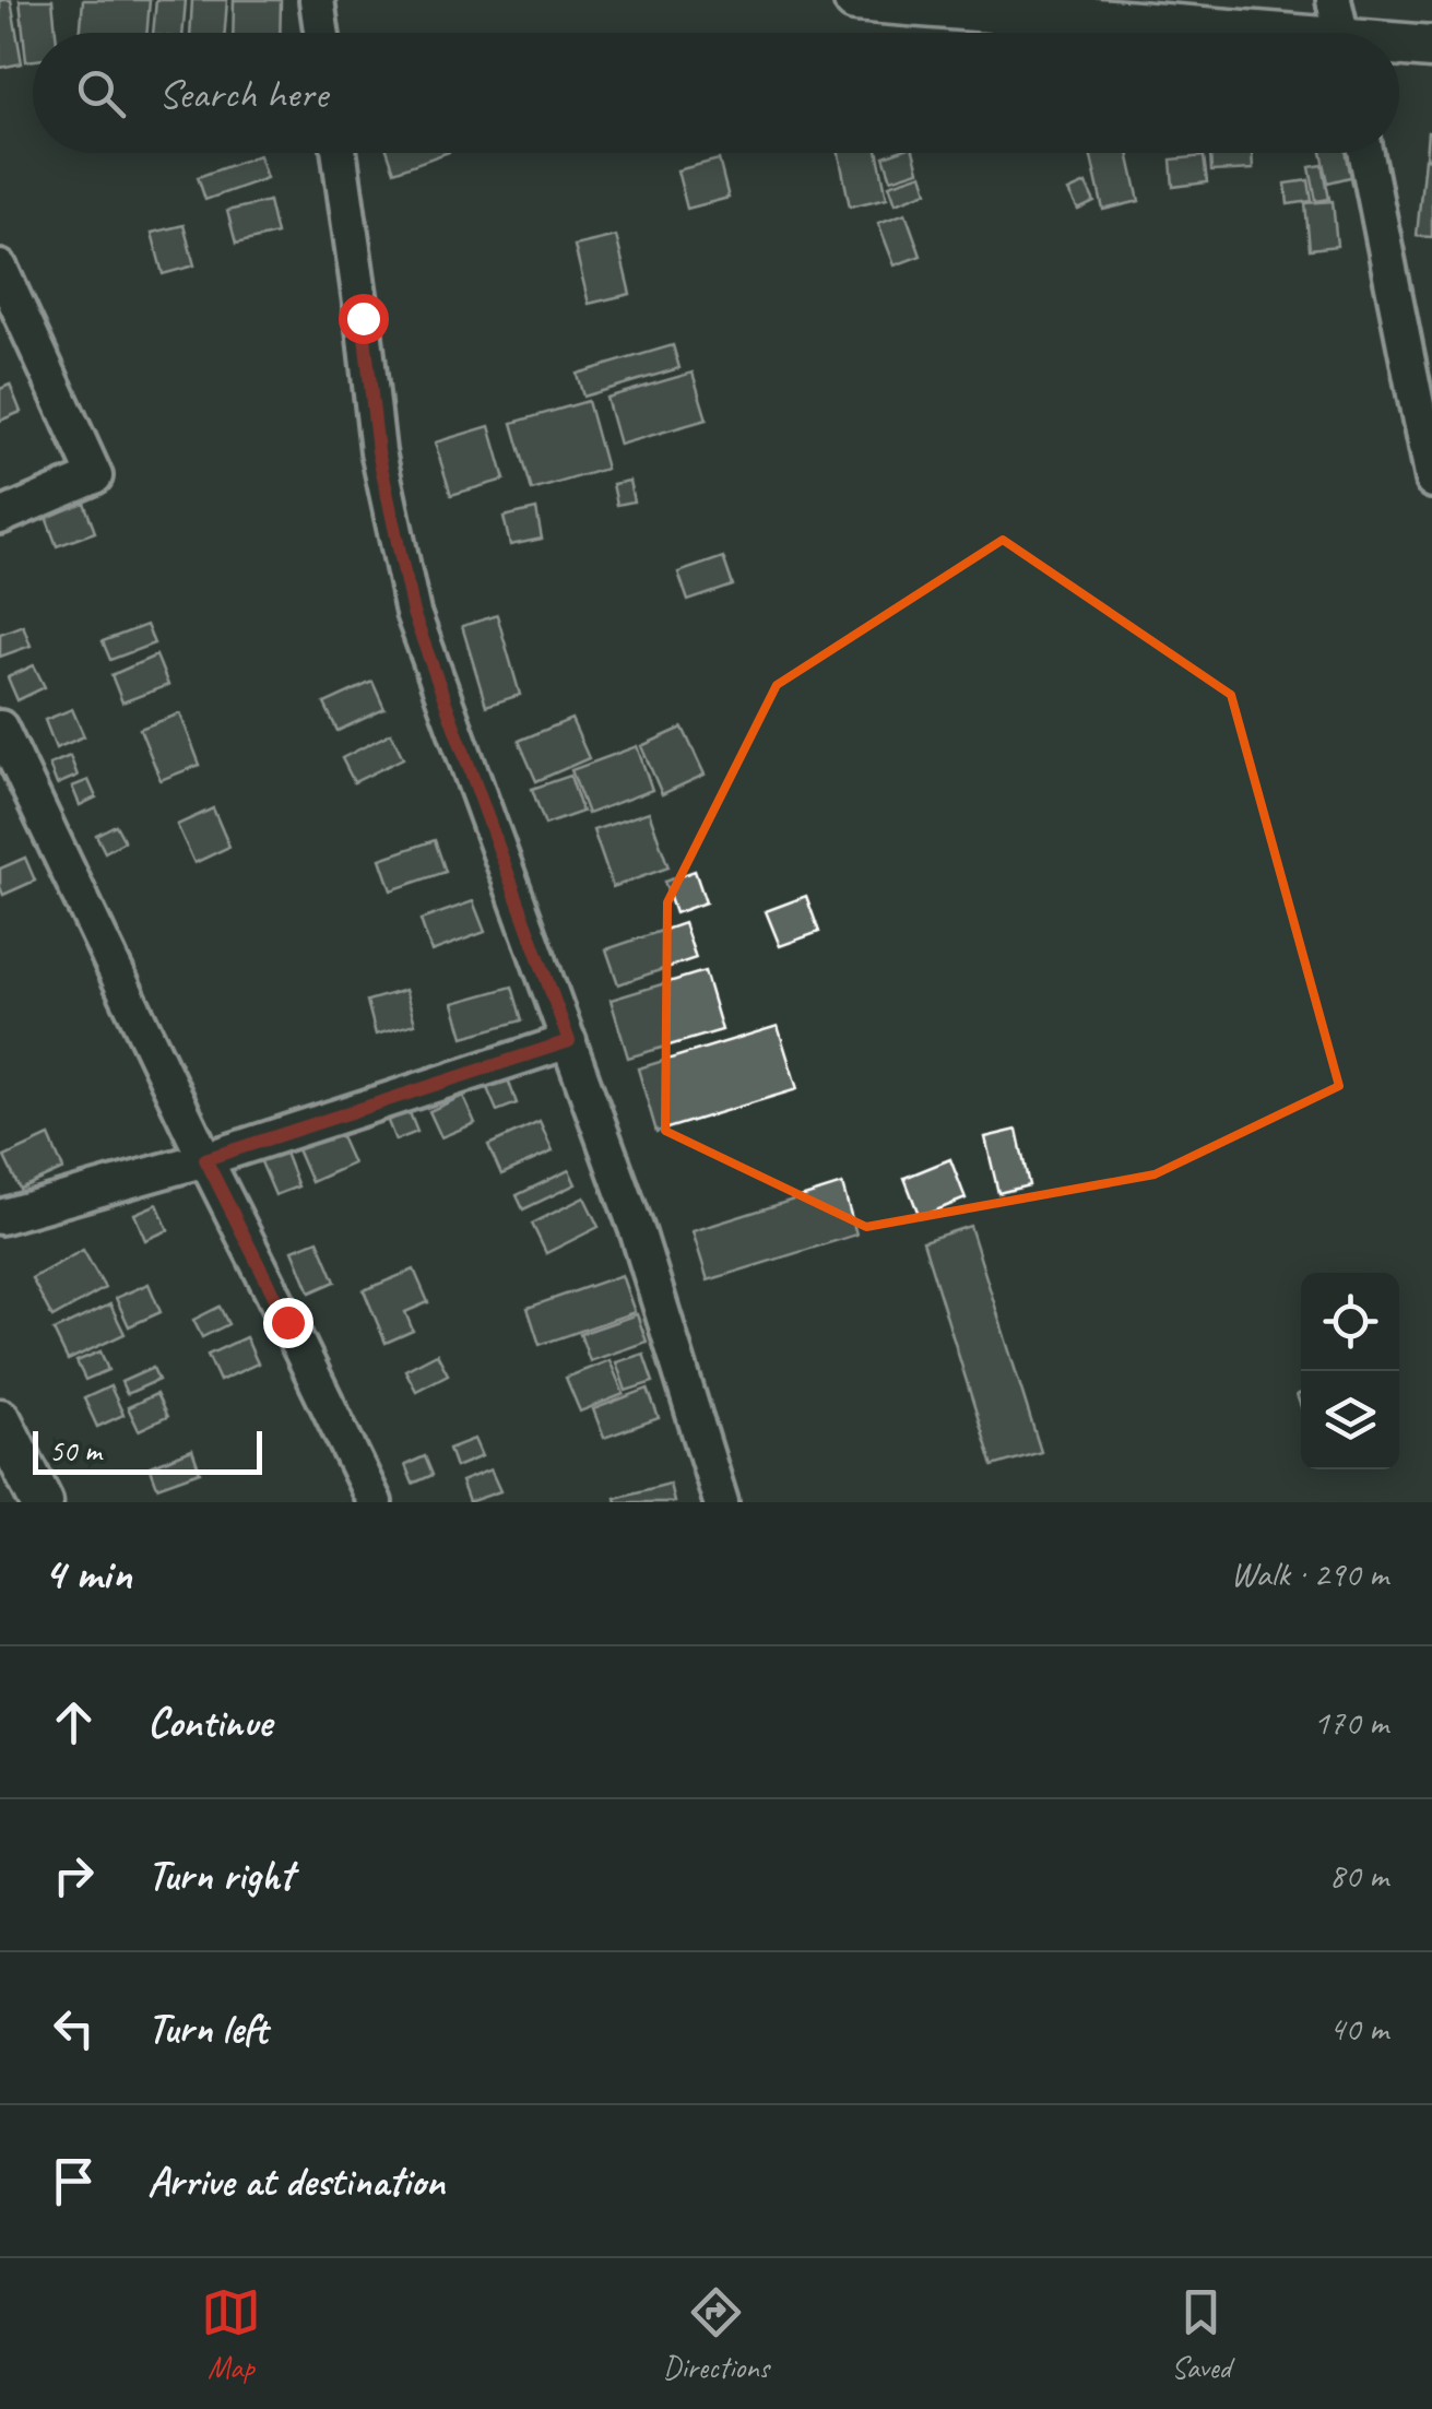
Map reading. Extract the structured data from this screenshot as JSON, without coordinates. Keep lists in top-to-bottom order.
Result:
{
  "scale_bar": "50 m",
  "page": {
    "search": "Search here",
    "scale": "50 m",
    "heading": ["4 min", "Walk · 290 m"],
    "list": [
      ["Continue", "170 m"],
      ["Turn right", "80 m"],
      ["Turn left", "40 m"],
      "Arrive at destination"
    ],
    "nav": ["Map", "Directions", "Saved"]
  }
}
